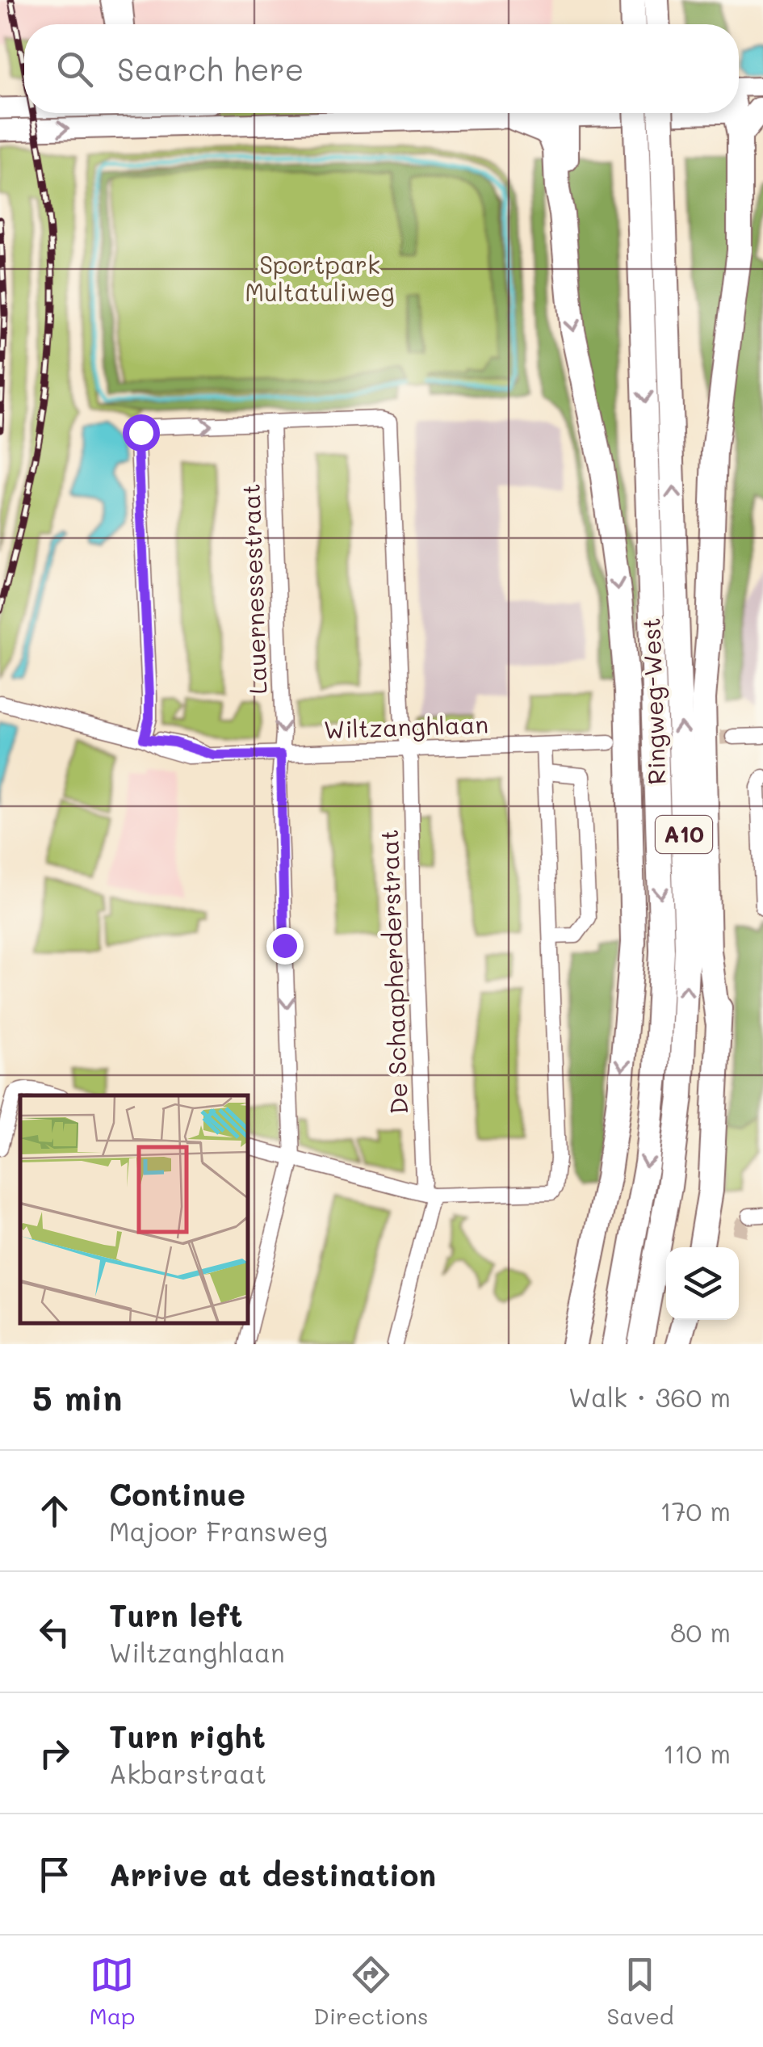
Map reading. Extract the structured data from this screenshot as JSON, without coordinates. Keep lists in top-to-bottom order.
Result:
{
  "streets": {
    "highway": ["Ringweg-West", "A10"],
    "street": ["Lauernessestraat", "Wiltzanghlaan", "De Schaapherderstraat"]
  },
  "crossings": [
    ["Lauernessestraat", "Wiltzanghlaan"],
    ["Lauernessestraat", "De Schaapherderstraat"],
    ["Ringweg-West", "A10"],
    ["Wiltzanghlaan", "De Schaapherderstraat"]
  ],
  "one_way": ["Lauernessestraat"],
  "parks": ["Sportpark Multatuliweg"],
  "page": {
    "search": "Search here",
    "heading": ["5 min", "Walk · 360 m"],
    "list": [
      ["Continue", "Majoor Fransweg", "170 m"],
      ["Turn left", "Wiltzanghlaan", "80 m"],
      ["Turn right", "Akbarstraat", "110 m"],
      "Arrive at destination"
    ],
    "nav": ["Map", "Directions", "Saved"]
  }
}
